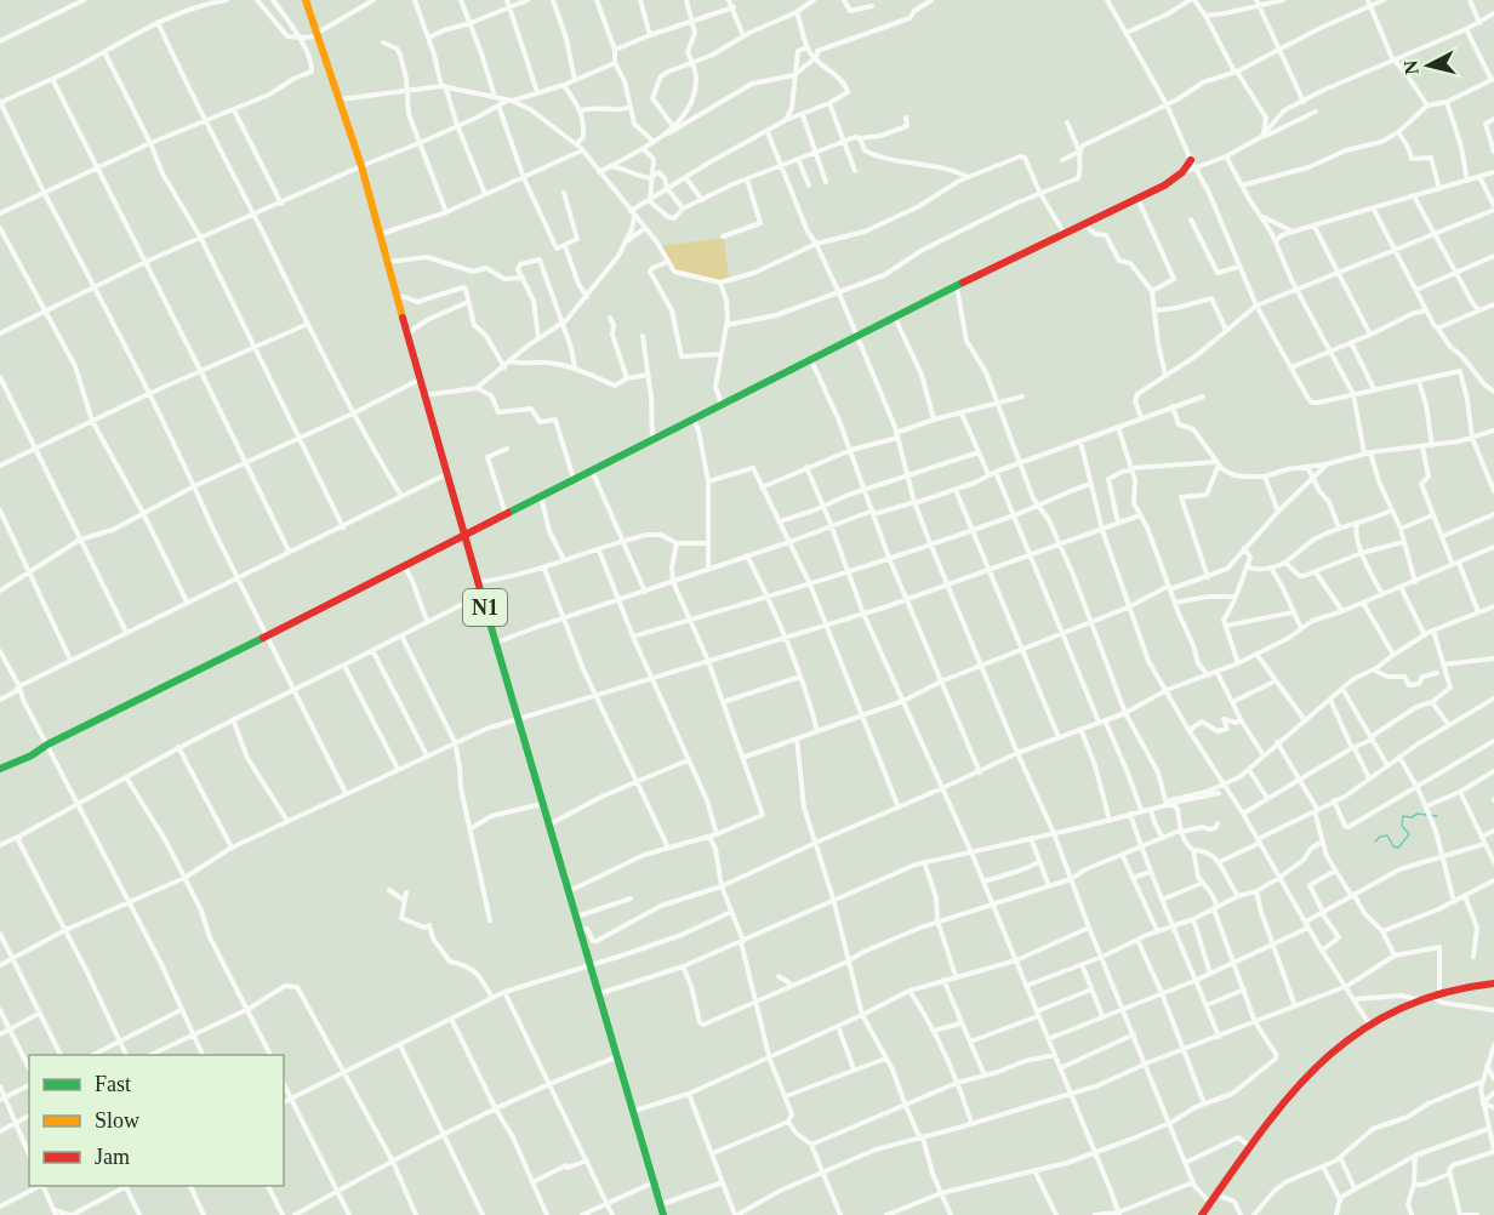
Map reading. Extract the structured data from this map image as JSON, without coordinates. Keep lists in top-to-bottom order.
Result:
{
  "streets": {
    "main road": ["N1"]
  },
  "legend": ["Fast", "Slow", "Jam"],
  "north": "left"
}
